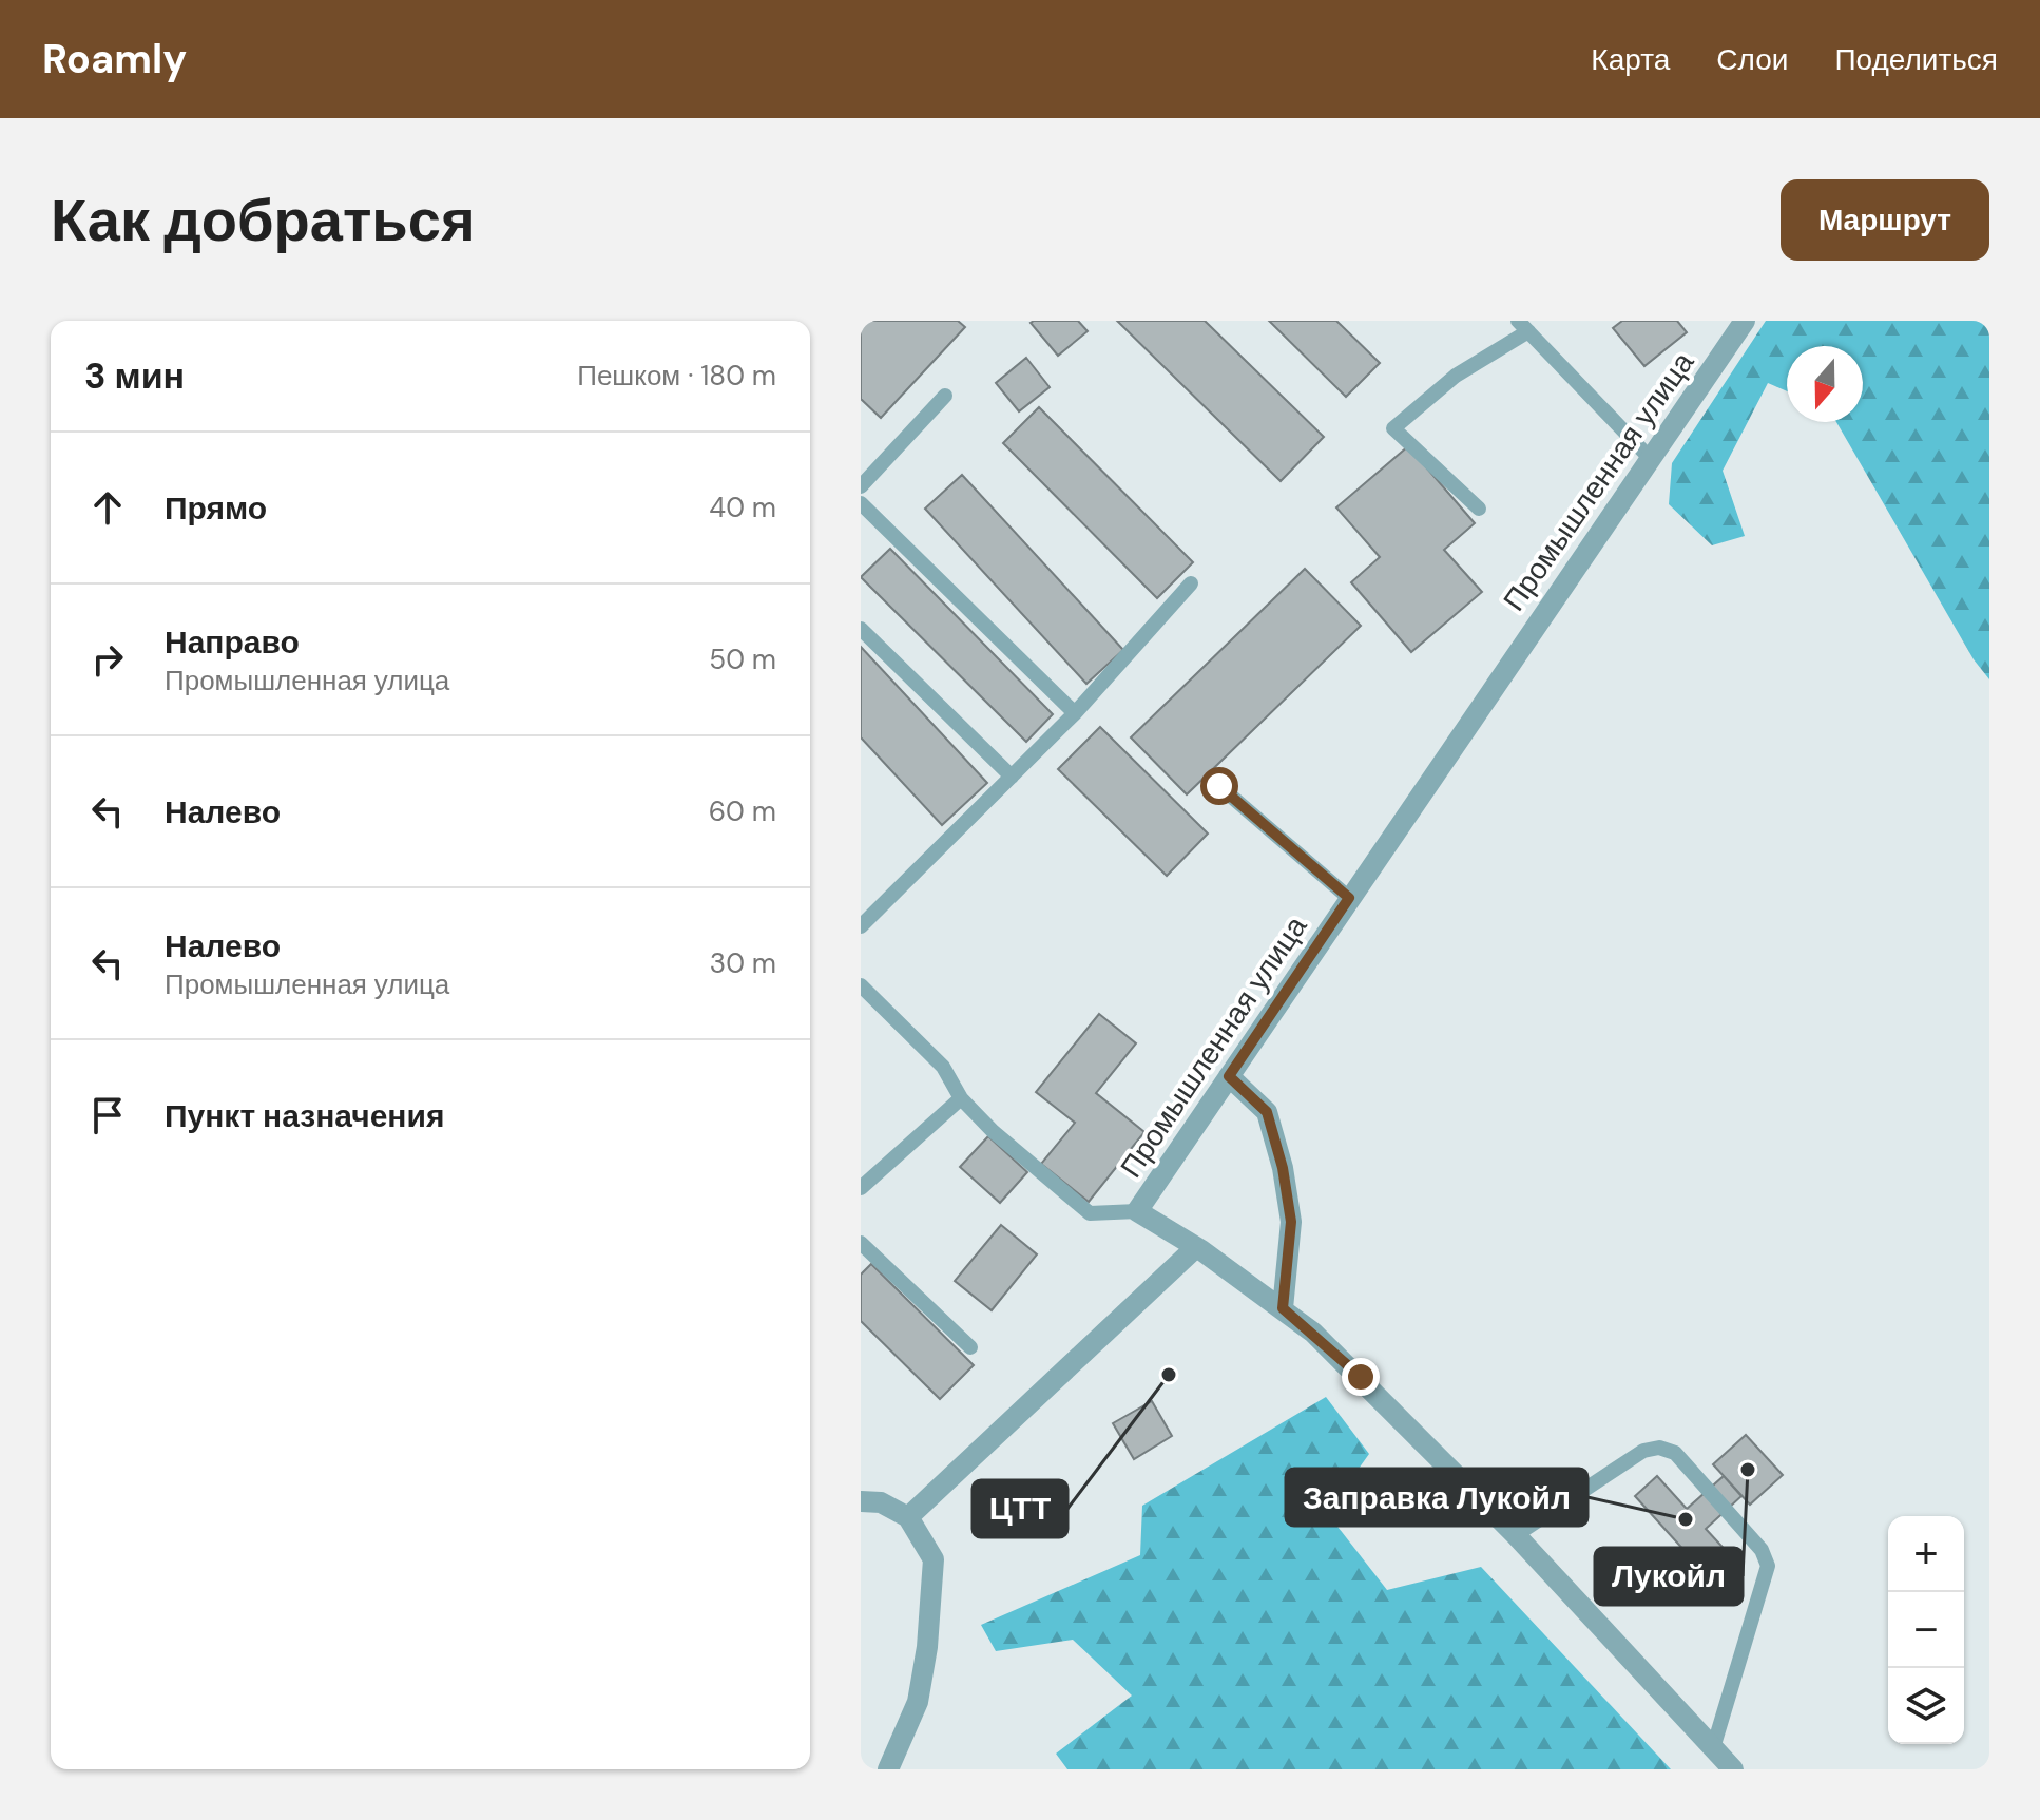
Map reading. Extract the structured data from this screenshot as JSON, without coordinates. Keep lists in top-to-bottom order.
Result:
{
  "streets": {
    "street": ["Промышленная улица"]
  },
  "places": ["ЦТТ", "Лукойл", "Заправка Лукойл"],
  "north": "bottom",
  "page": {
    "header": "Roamly",
    "nav": ["Карта", "Слои", "Поделиться"],
    "buttons": "Маршрут",
    "title": "Как добраться",
    "heading": ["3 мин", "Пешком · 180 m"],
    "list": [
      ["Прямо", "40 m"],
      ["Направо", "Промышленная улица", "50 m"],
      ["Налево", "60 m"],
      ["Налево", "Промышленная улица", "30 m"],
      "Пункт назначения"
    ],
    "map_buttons": ["+", "−"]
  }
}
